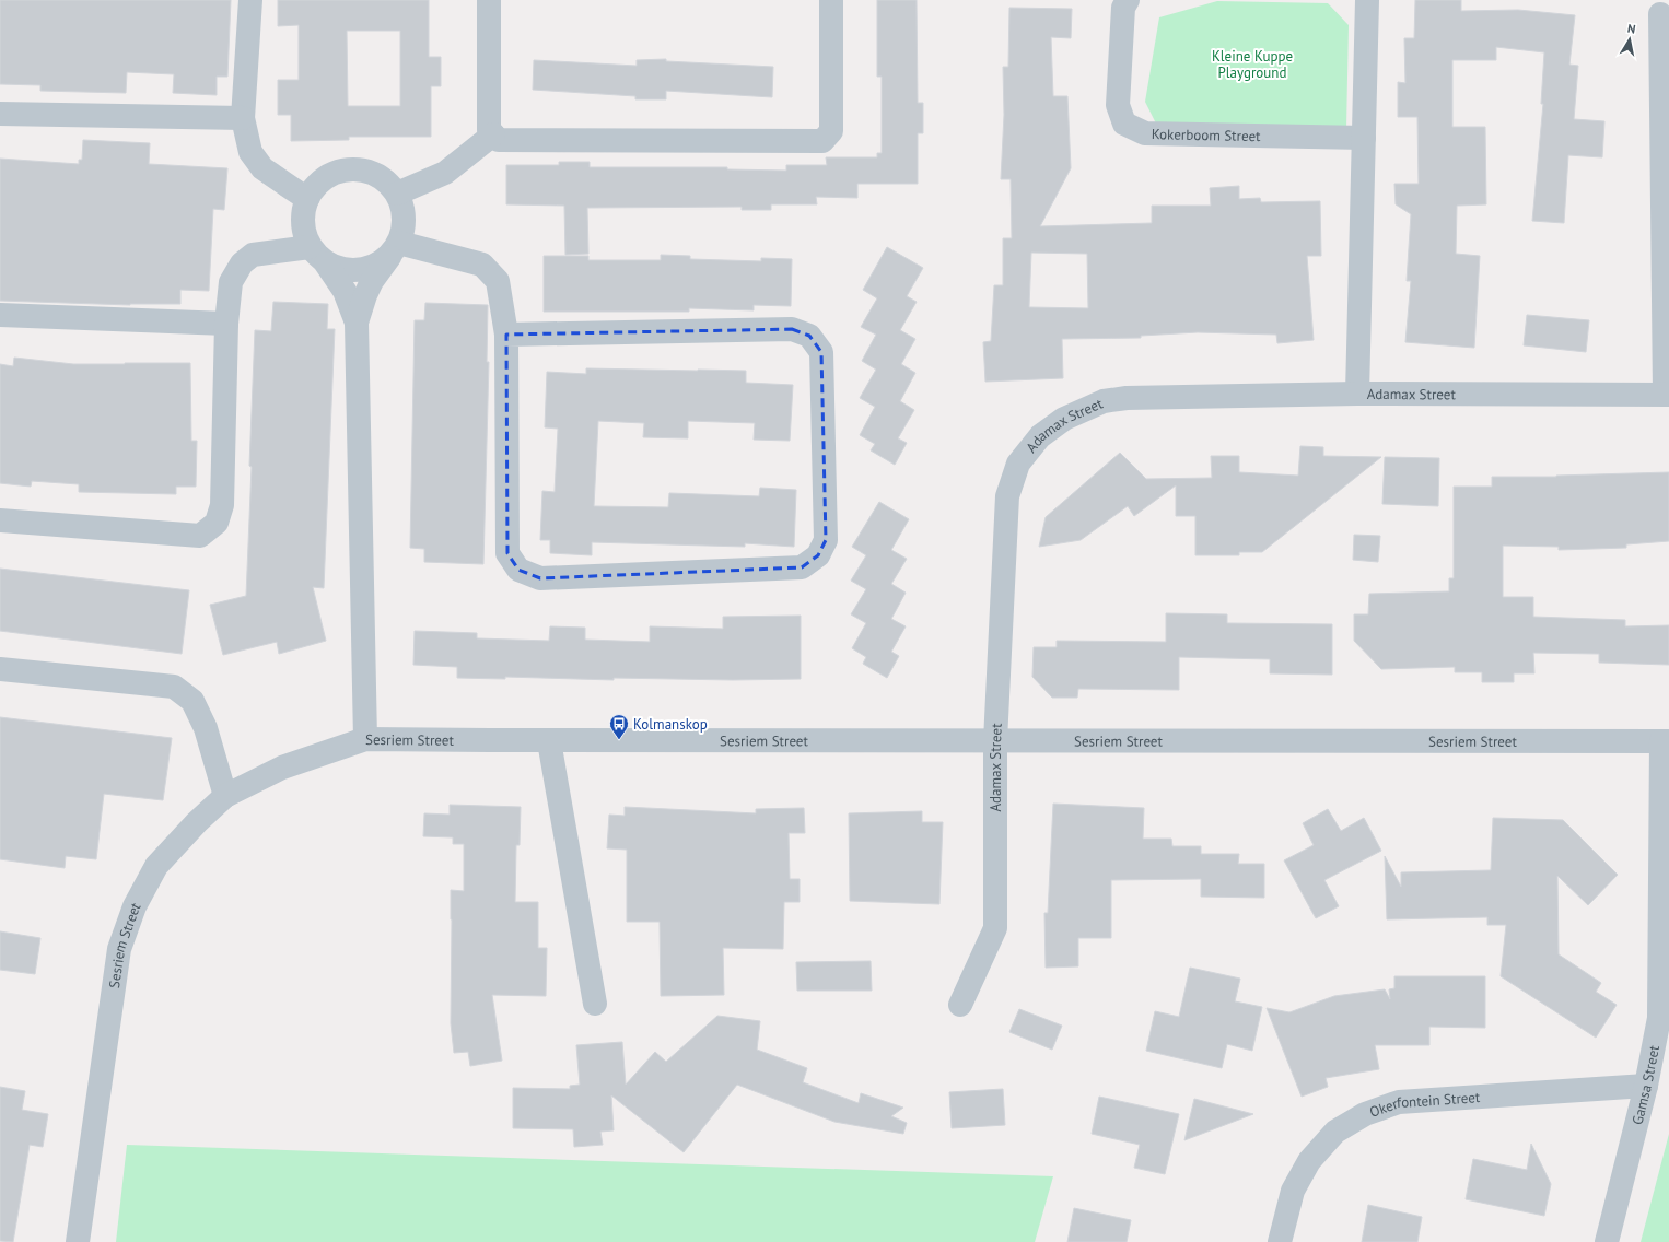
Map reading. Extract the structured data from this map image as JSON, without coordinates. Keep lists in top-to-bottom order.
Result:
{
  "streets": {
    "street": [
      "Kokerboom Street",
      "Adamax Street",
      "Sesriem Street",
      "Gamsa Street",
      "Okerfontein Street"
    ]
  },
  "crossings": [
    ["Adamax Street", "Sesriem Street"],
    ["Sesriem Street", "Gamsa Street"],
    ["Gamsa Street", "Okerfontein Street"]
  ],
  "parks": ["Kleine Kuppe Playground"],
  "places": {
    "bus stop": ["Kolmanskop"]
  },
  "north": "top"
}
